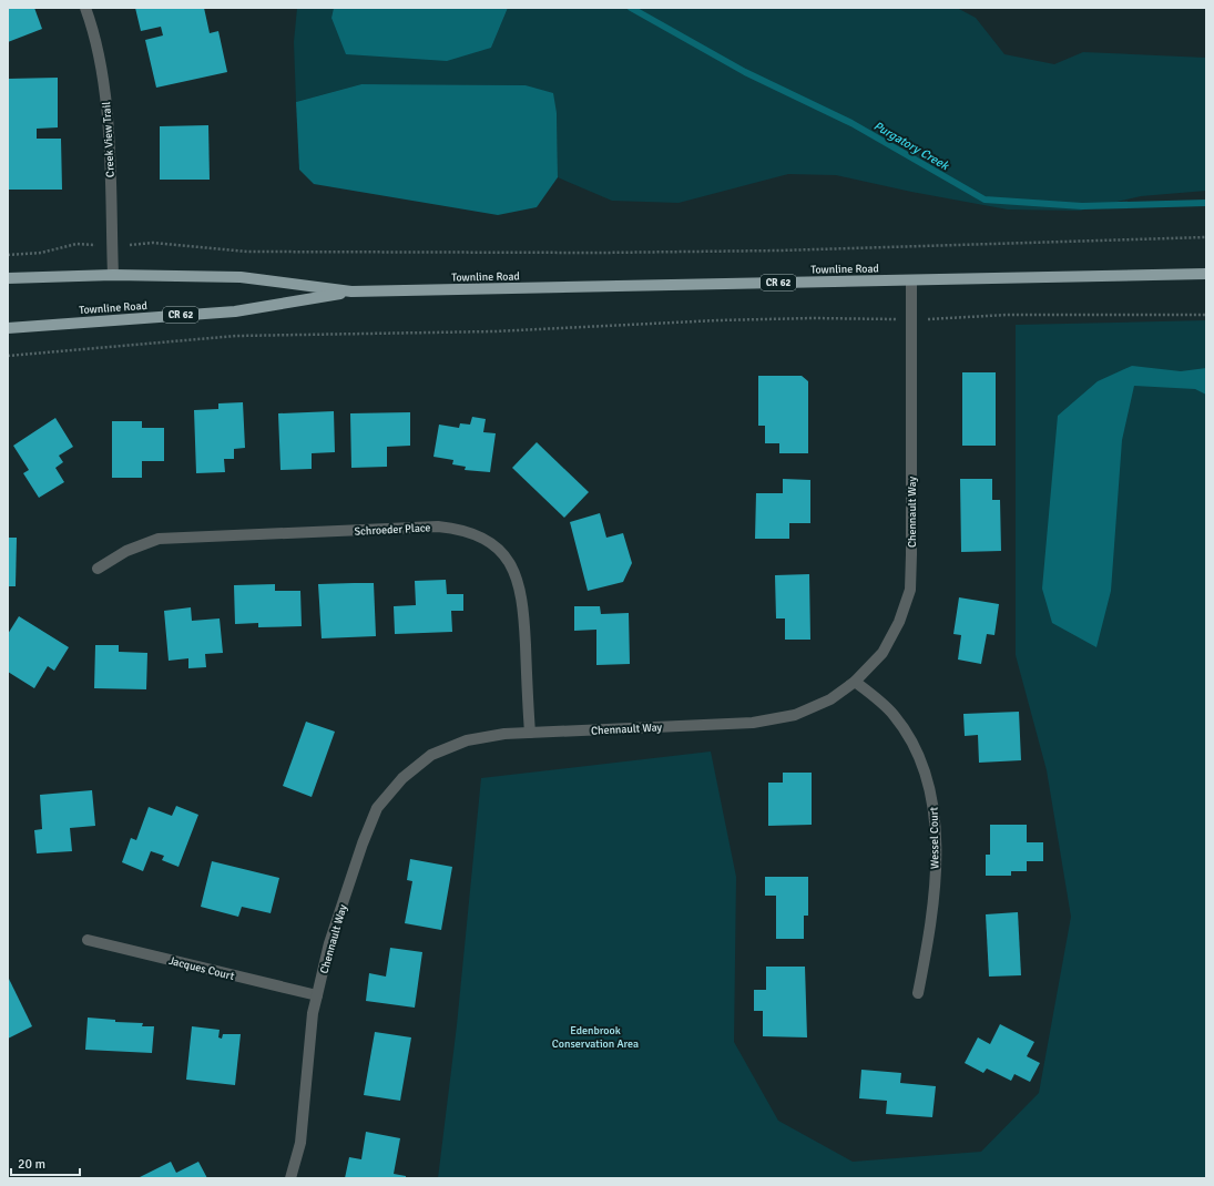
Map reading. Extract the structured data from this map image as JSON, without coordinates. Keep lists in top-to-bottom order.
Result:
{
  "streets": {
    "main road": ["Townline Road", "CR 62"],
    "street": [
      "Creek View Trail",
      "Chennault Way",
      "Schroeder Place",
      "Wessel Court",
      "Jacques Court"
    ]
  },
  "crossings": [
    ["Creek View Trail", "Townline Road"],
    ["Townline Road", "Chennault Way"],
    ["Chennault Way", "Schroeder Place"],
    ["Chennault Way", "Wessel Court"],
    ["Chennault Way", "Jacques Court"]
  ],
  "water": ["Purgatory Creek"],
  "parks": ["Edenbrook Conservation Area"],
  "scale_bar": "20 m"
}
